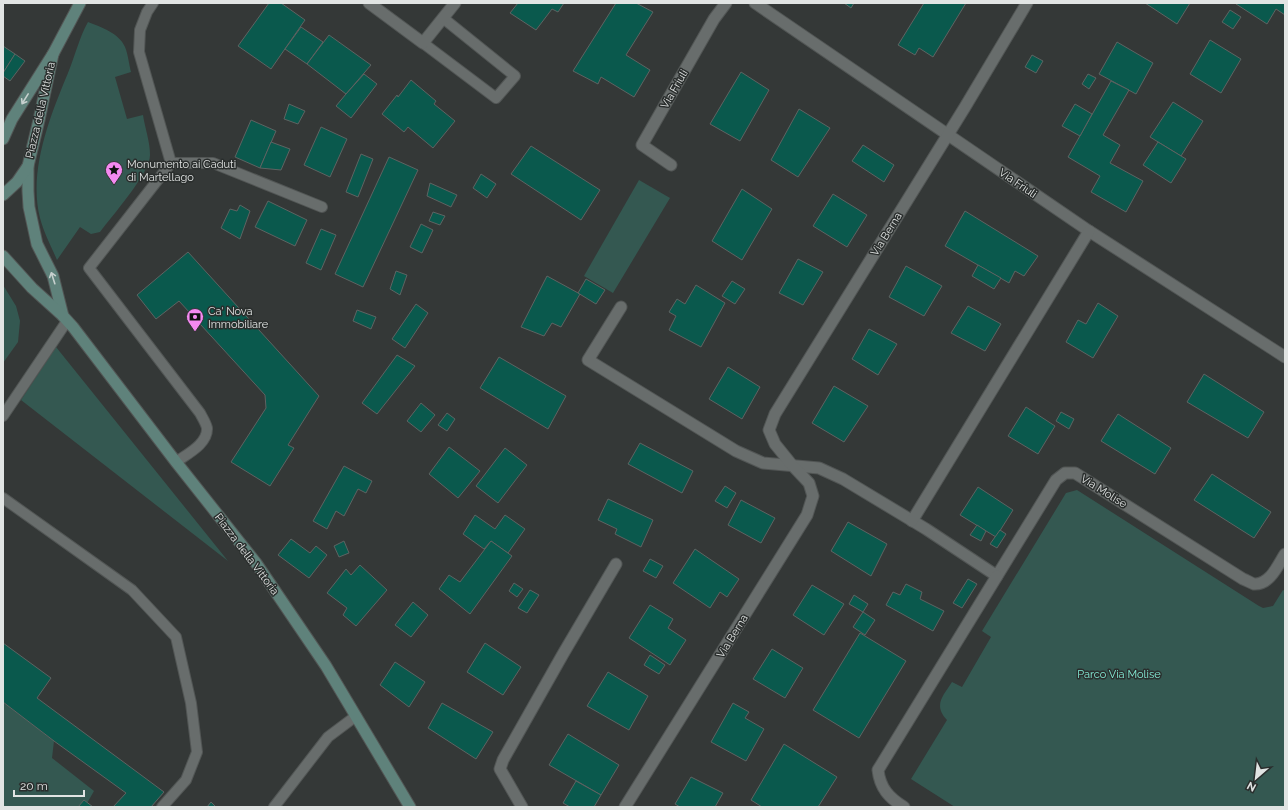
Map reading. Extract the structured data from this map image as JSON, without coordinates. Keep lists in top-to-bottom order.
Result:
{
  "streets": {
    "main road": ["Piazza della Vittoria"],
    "street": ["Via Friuli", "Via Berna", "Via Molise"]
  },
  "crossings": [
    ["Via Friuli", "Via Berna"]
  ],
  "parks": ["Parco Via Molise"],
  "places": {
    "place": ["Monumento ai Caduti di Martellago"],
    "bank": ["Ca' Nova Immobiliare"]
  },
  "scale_bar": "20 m",
  "north": "bottom left"
}
